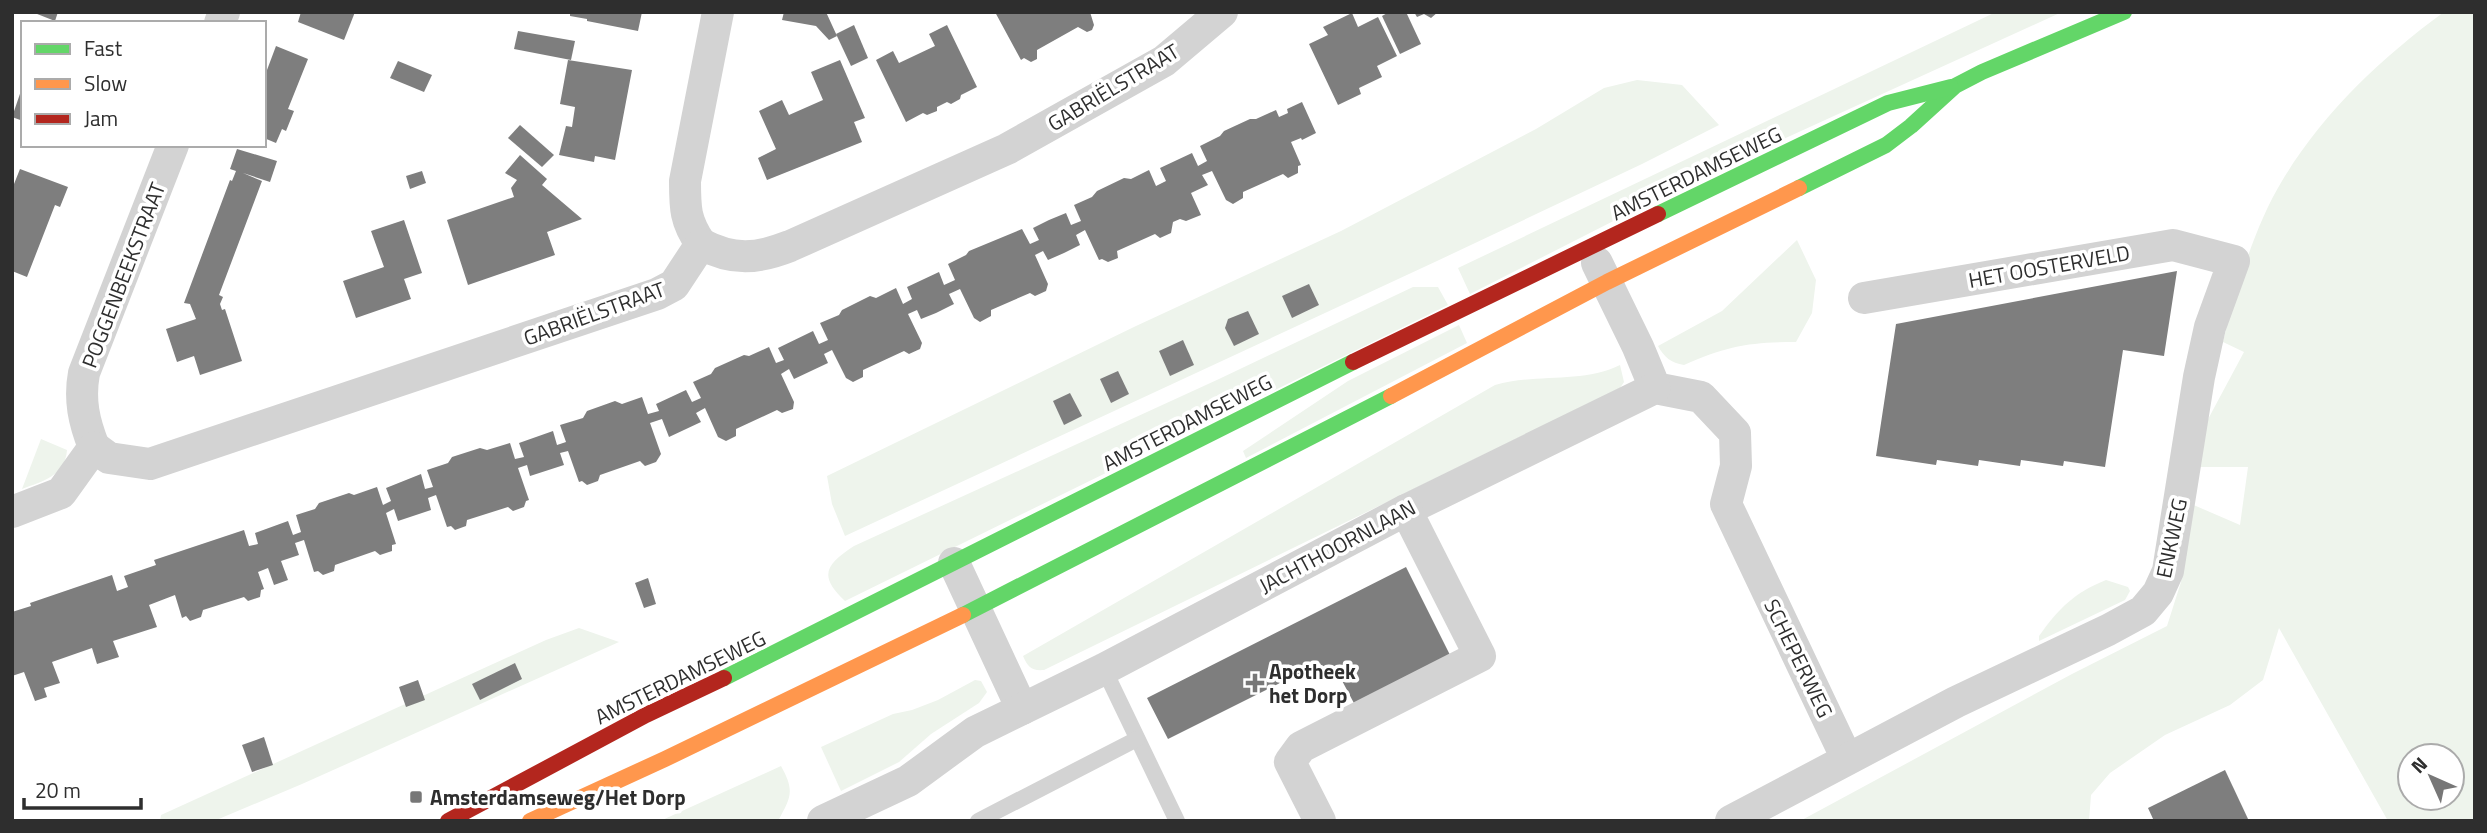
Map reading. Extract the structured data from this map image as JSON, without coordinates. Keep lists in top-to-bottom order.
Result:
{
  "streets": {
    "main road": ["AMSTERDAMSEWEG"],
    "street": [
      "GABRIËLSTRAAT",
      "HET OOSTERVELD",
      "POGGENBEEKSTRAAT",
      "ENKWEG",
      "JACHTHOORNLAAN",
      "SCHEPERWEG"
    ]
  },
  "crossings": [
    ["GABRIËLSTRAAT", "POGGENBEEKSTRAAT"],
    ["HET OOSTERVELD", "ENKWEG"],
    ["ENKWEG", "SCHEPERWEG"],
    ["JACHTHOORNLAAN", "SCHEPERWEG"]
  ],
  "places": {
    "health": ["Apotheek het Dorp"],
    "transit": ["Amsterdamseweg/Het Dorp"]
  },
  "legend": ["Fast", "Slow", "Jam"],
  "scale_bar": "20 m",
  "north": "top left"
}
